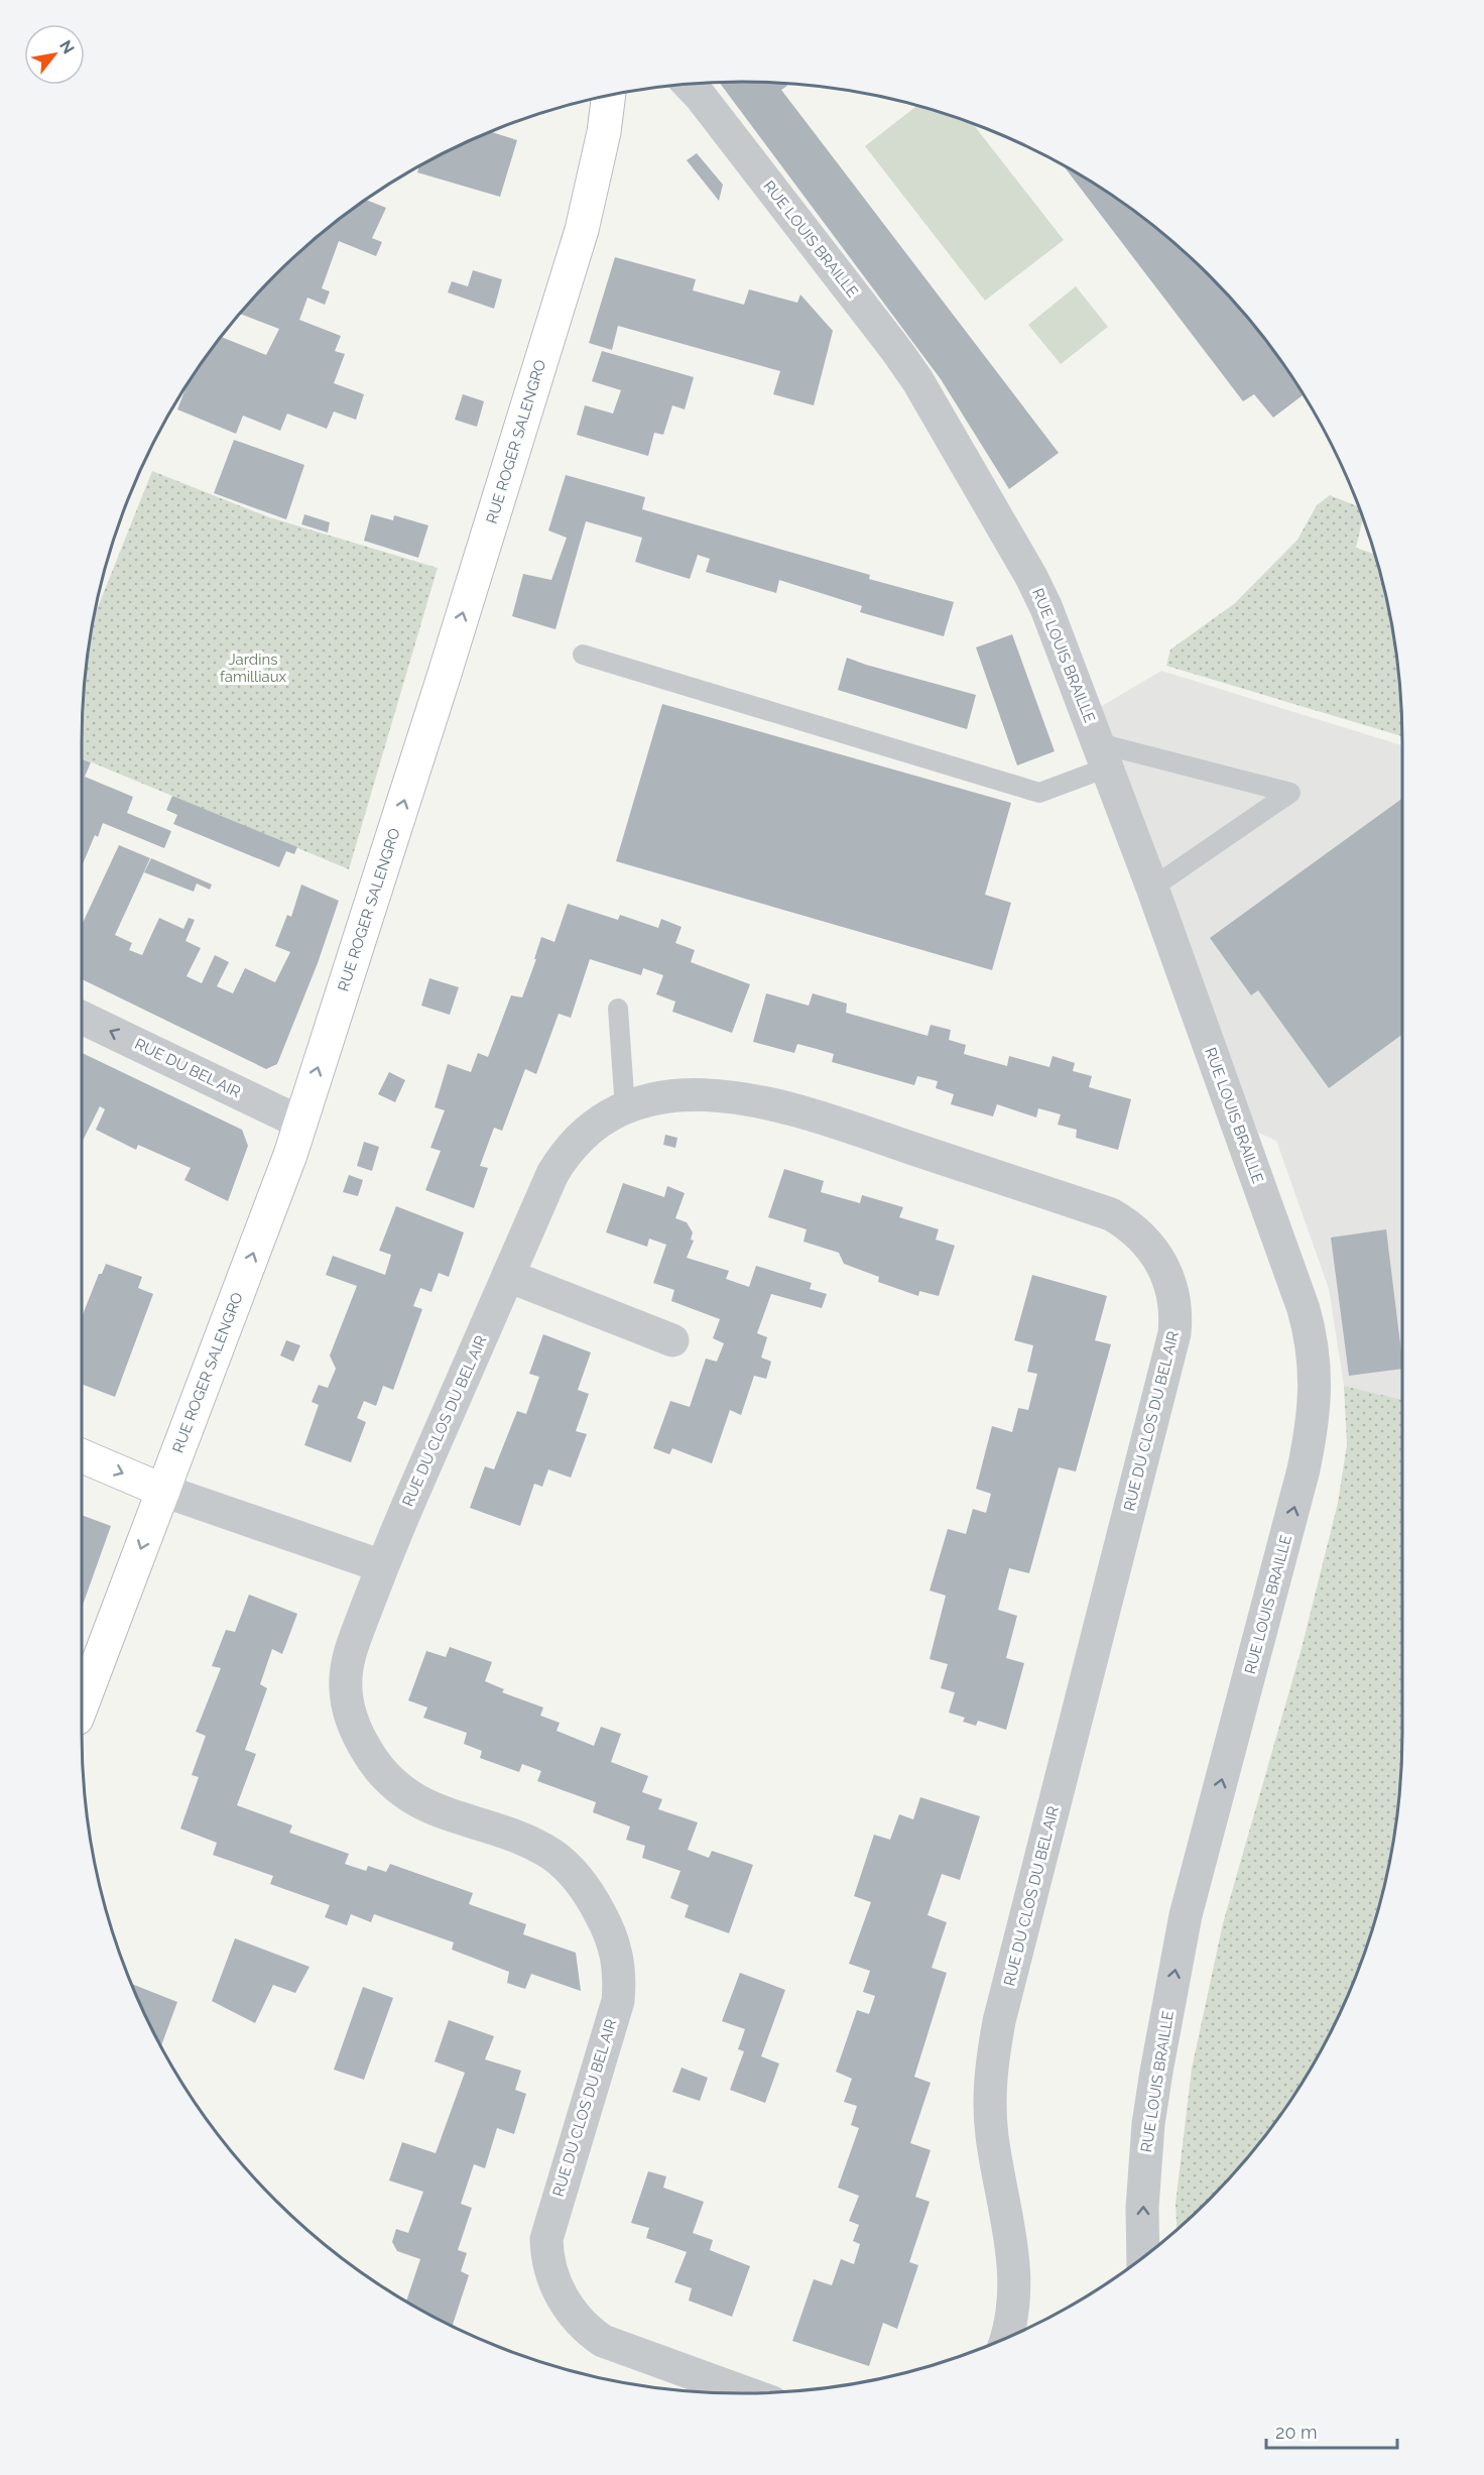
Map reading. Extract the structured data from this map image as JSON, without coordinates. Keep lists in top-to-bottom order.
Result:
{
  "streets": {
    "street": [
      "RUE LOUIS BRAILLE",
      "RUE ROGER SALENGRO",
      "RUE DU BEL AIR",
      "RUE DU CLOS DU BEL AIR"
    ]
  },
  "crossings": [
    ["RUE ROGER SALENGRO", "RUE DU BEL AIR"]
  ],
  "one_way": ["RUE LOUIS BRAILLE", "RUE DU BEL AIR"],
  "parks": ["Jardins familliaux"],
  "scale_bar": "20 m",
  "north": "top right"
}
